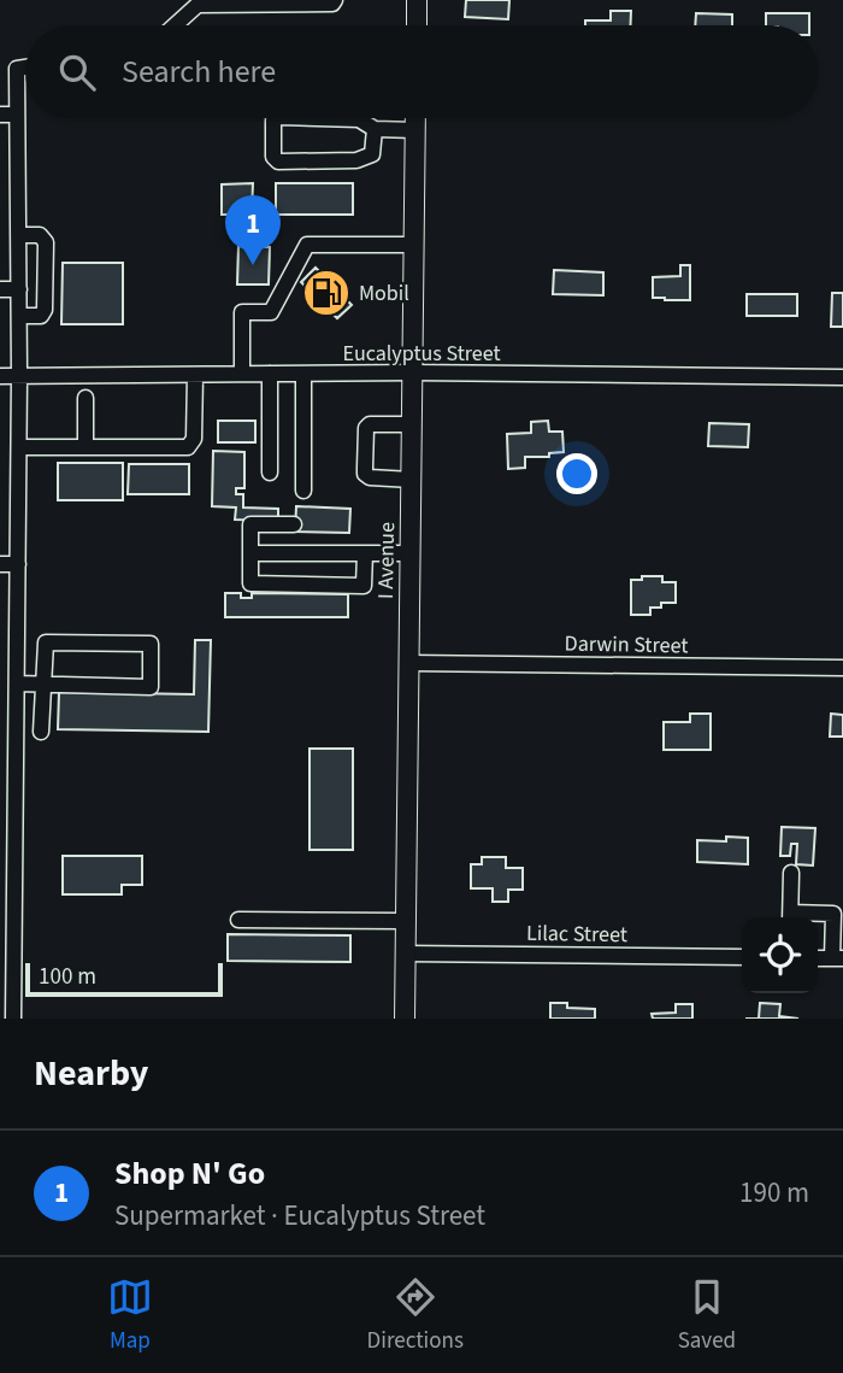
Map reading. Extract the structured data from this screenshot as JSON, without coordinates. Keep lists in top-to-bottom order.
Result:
{
  "streets": {
    "main road": ["I Avenue"],
    "street": ["Eucalyptus Street", "Darwin Street", "Lilac Street"]
  },
  "crossings": [
    ["Eucalyptus Street", "I Avenue"],
    ["I Avenue", "Darwin Street"],
    ["I Avenue", "Lilac Street"]
  ],
  "places": {
    "fuel station": ["Mobil"]
  },
  "scale_bar": "100 m",
  "page": {
    "search": "Search here",
    "pins": "1",
    "scale": "100 m",
    "heading": "Nearby",
    "list": [
      {
        "mark": "1",
        "name": "Shop N' Go",
        "note": "Supermarket · Eucalyptus Street",
        "value": "190 m"
      }
    ],
    "nav": ["Map", "Directions", "Saved"]
  }
}
